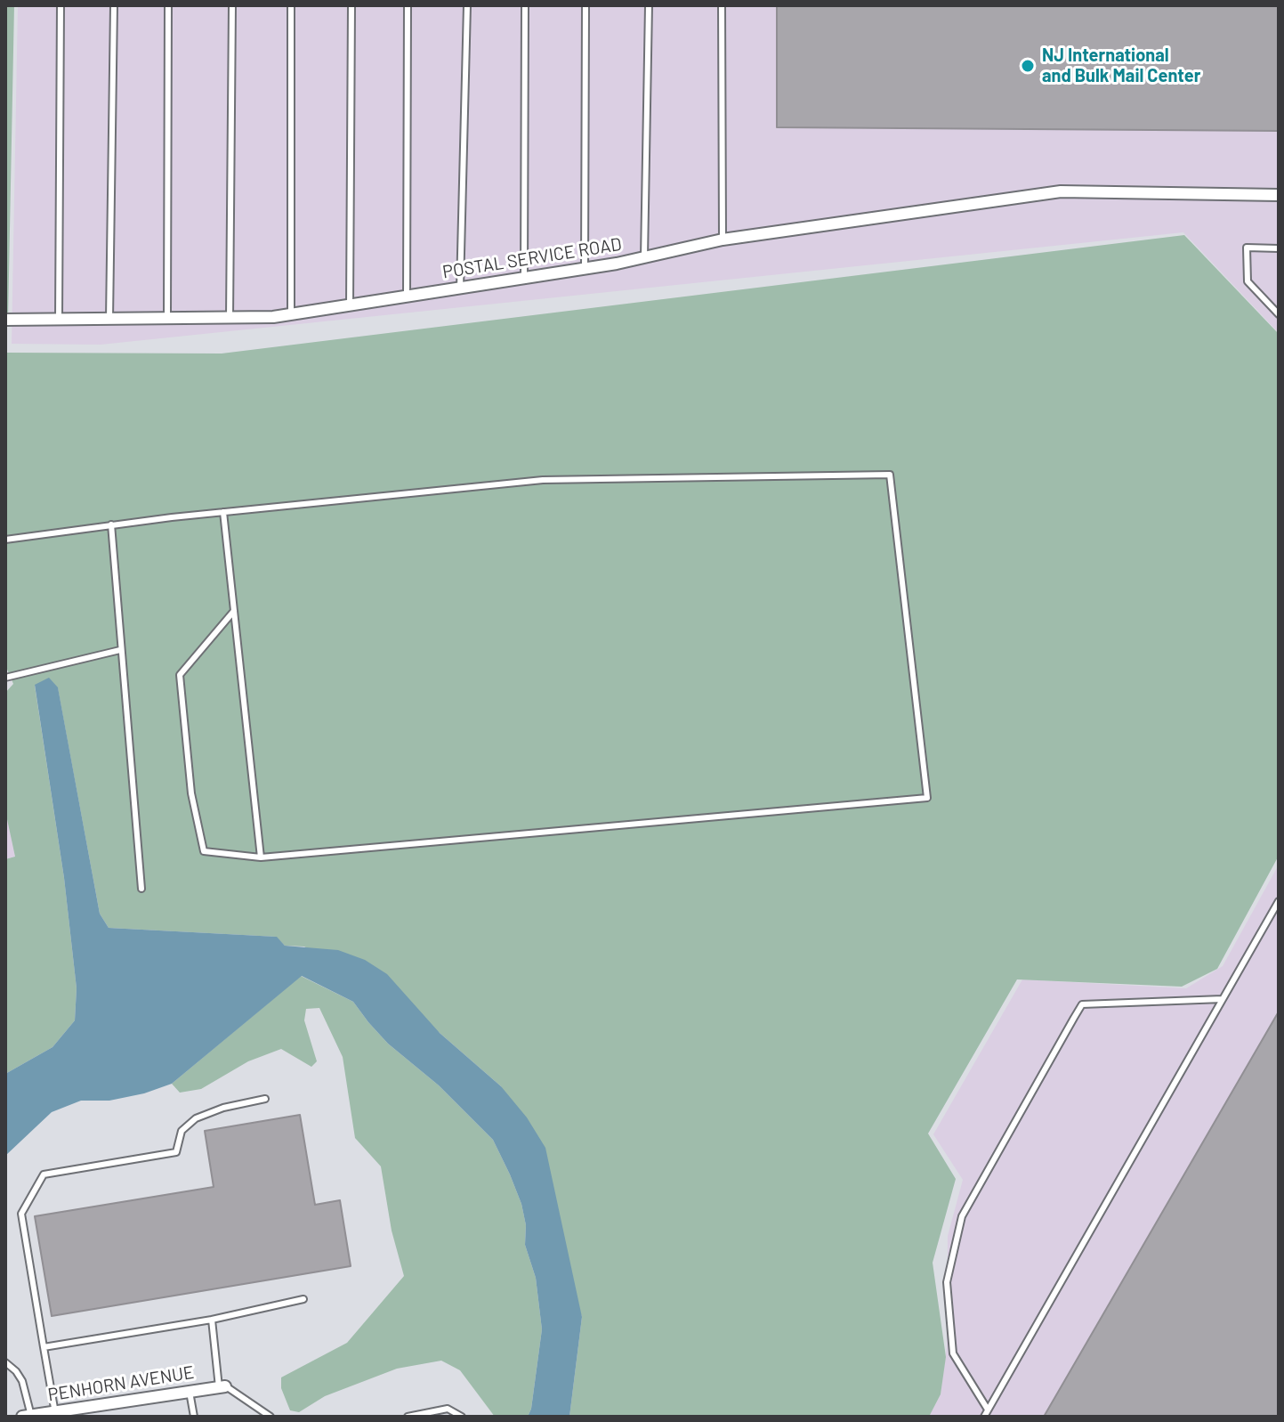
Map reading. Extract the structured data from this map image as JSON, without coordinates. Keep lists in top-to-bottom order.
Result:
{
  "streets": {
    "street": ["POSTAL SERVICE ROAD", "PENHORN AVENUE"]
  },
  "places": ["NJ International and Bulk Mail Center"]
}
